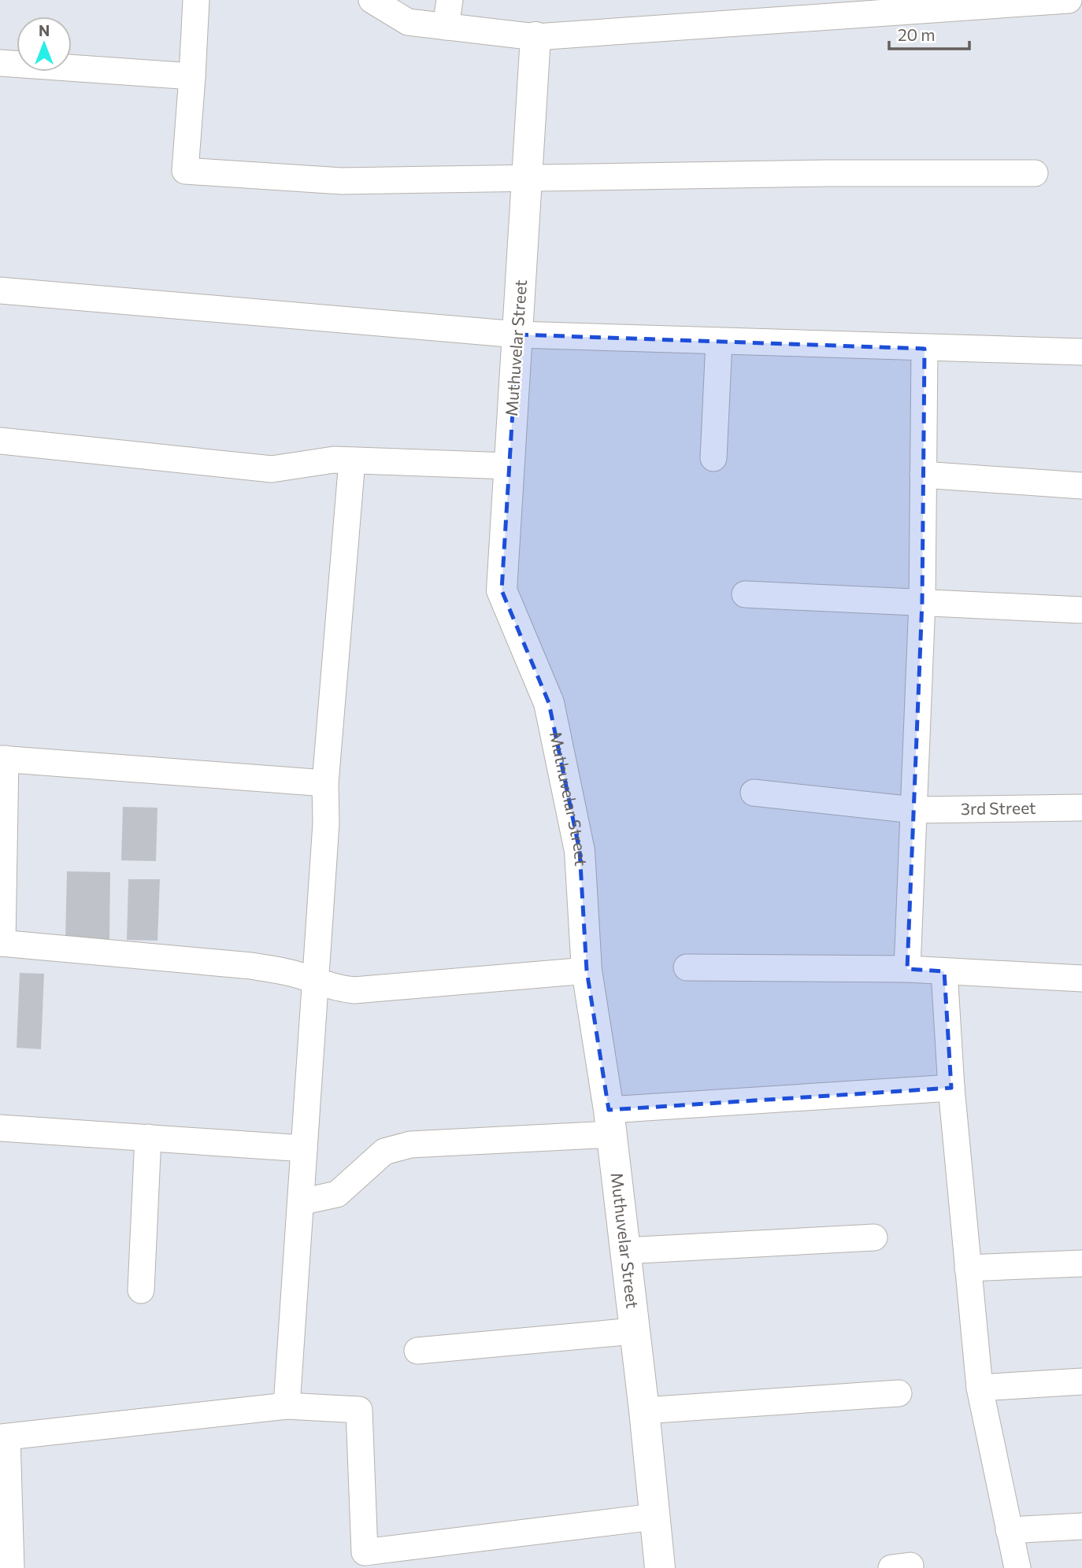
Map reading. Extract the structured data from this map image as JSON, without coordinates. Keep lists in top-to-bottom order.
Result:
{
  "streets": {
    "street": ["Muthuvelar Street", "3rd Street"]
  },
  "scale_bar": "20 m",
  "north": "top"
}
